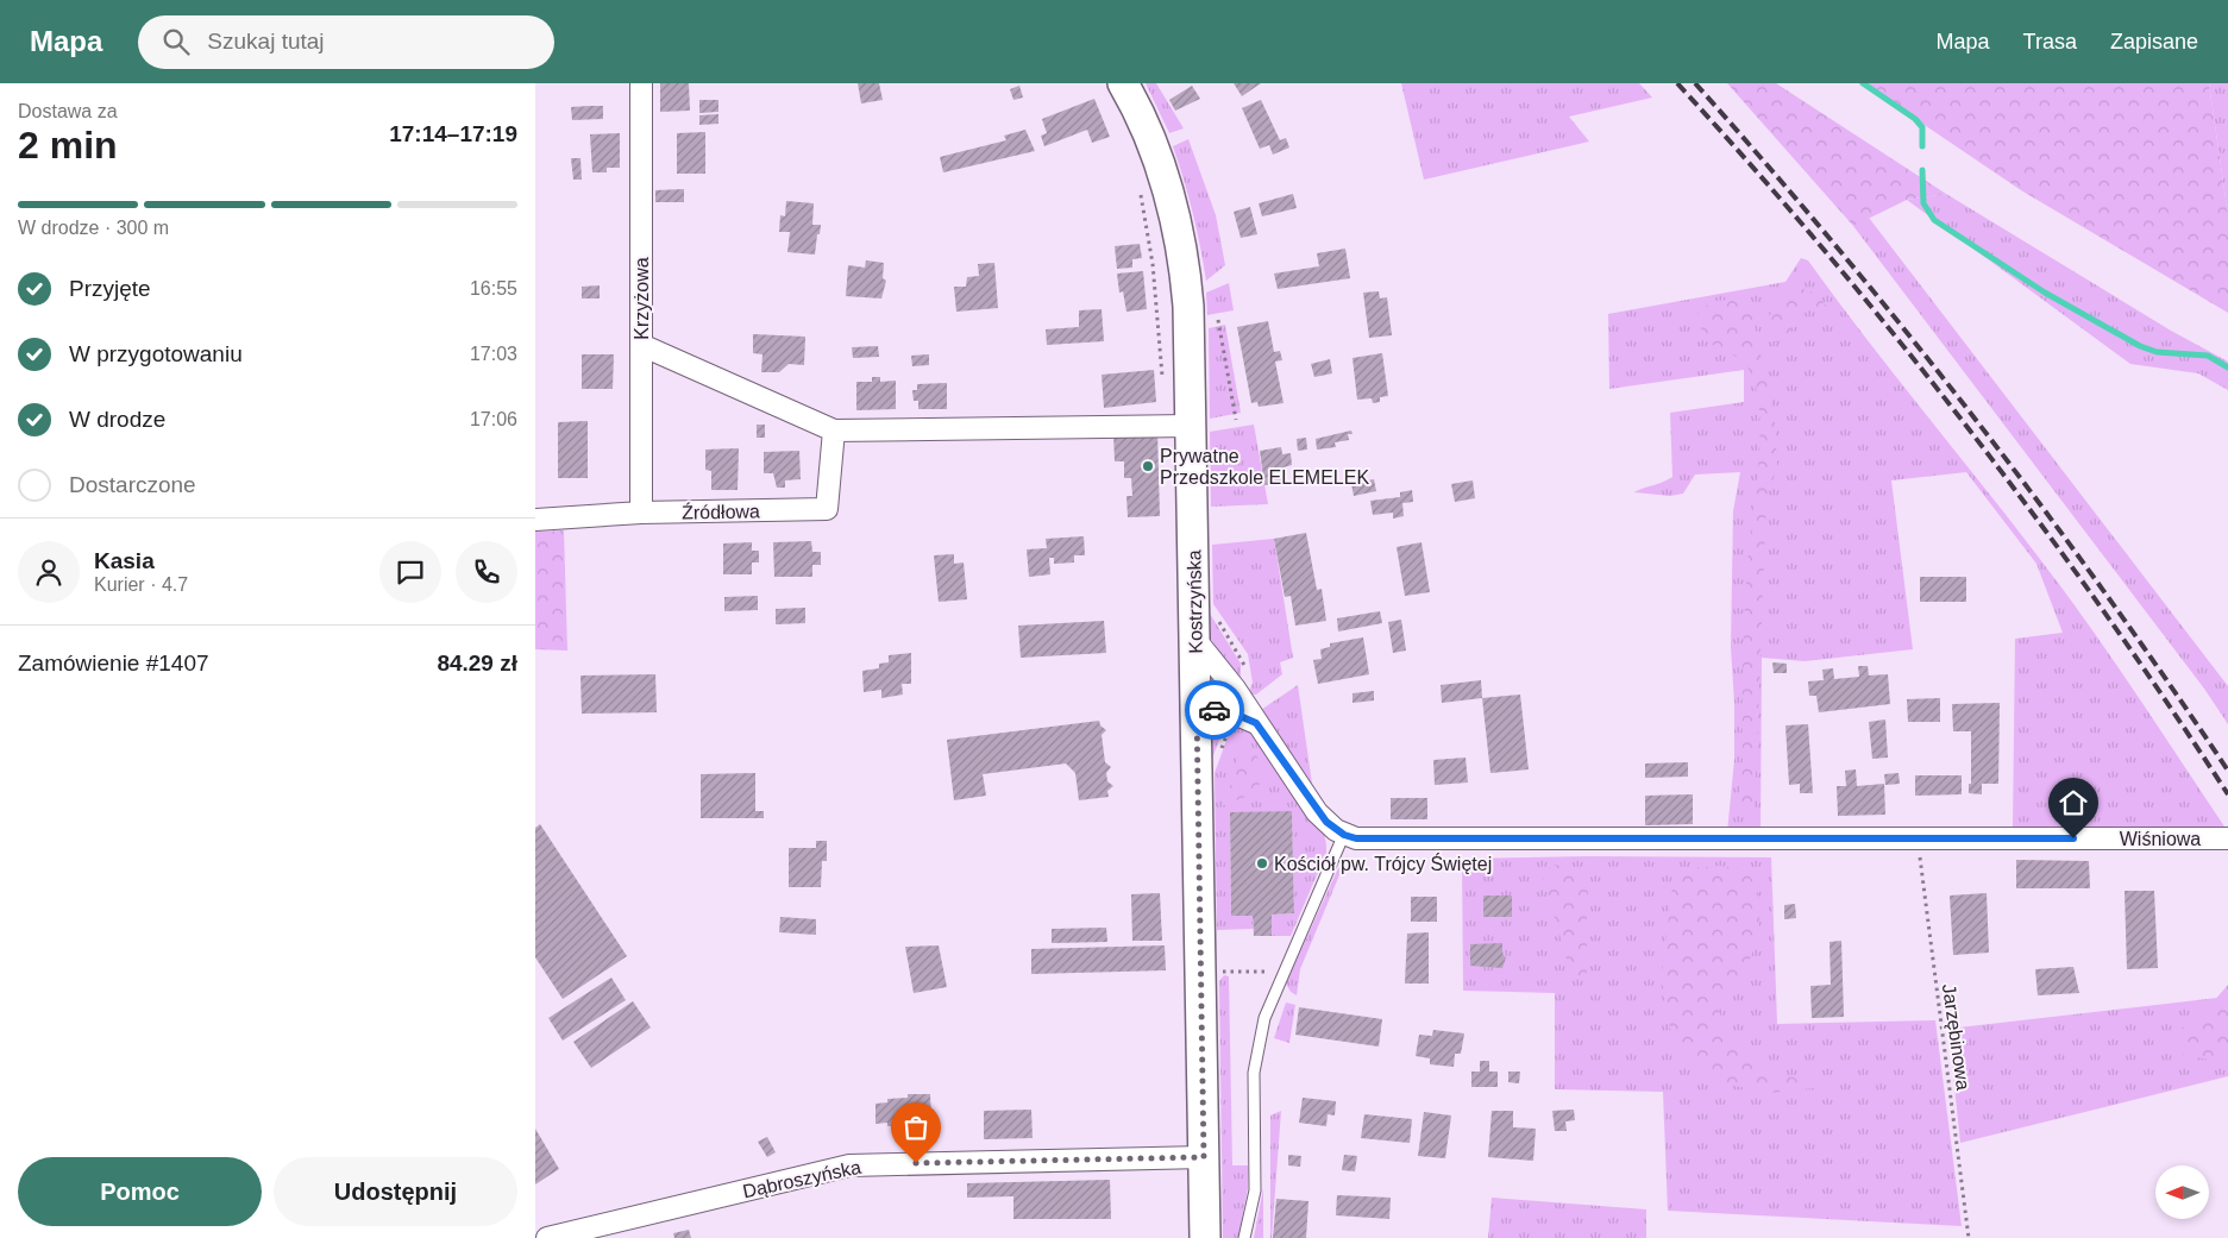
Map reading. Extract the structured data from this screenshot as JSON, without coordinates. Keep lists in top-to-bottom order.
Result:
{
  "streets": {
    "main road": ["Kostrzyńska"],
    "street": [
      "Krzyżowa",
      "Źródłowa",
      "Wiśniowa",
      "Dąbroszyńska"
    ],
    "path": ["Jarzębinowa"]
  },
  "crossings": [
    ["Krzyżowa", "Źródłowa"],
    ["Kostrzyńska", "Wiśniowa"],
    ["Kostrzyńska", "Dąbroszyńska"],
    ["Wiśniowa", "Jarzębinowa"]
  ],
  "places": ["Prywatne Przedszkole ELEMELEK", "Kościół pw. Trójcy Świętej"],
  "north": "left",
  "page": {
    "header": "Mapa",
    "search": "Szukaj tutaj",
    "nav": ["Mapa", "Trasa", "Zapisane"],
    "heading": ["2 min", "Dostawa za", "17:14–17:19"],
    "panel": [
      "Kasia",
      "Kurier · 4.7",
      "Zamówienie #1407",
      "84.29 zł"
    ],
    "bar": "W drodze · 300 m",
    "list": [
      ["Przyjęte", "16:55"],
      ["W przygotowaniu", "17:03"],
      ["W drodze", "17:06"],
      "Dostarczone"
    ],
    "buttons": ["Pomoc", "Udostępnij"]
  }
}
